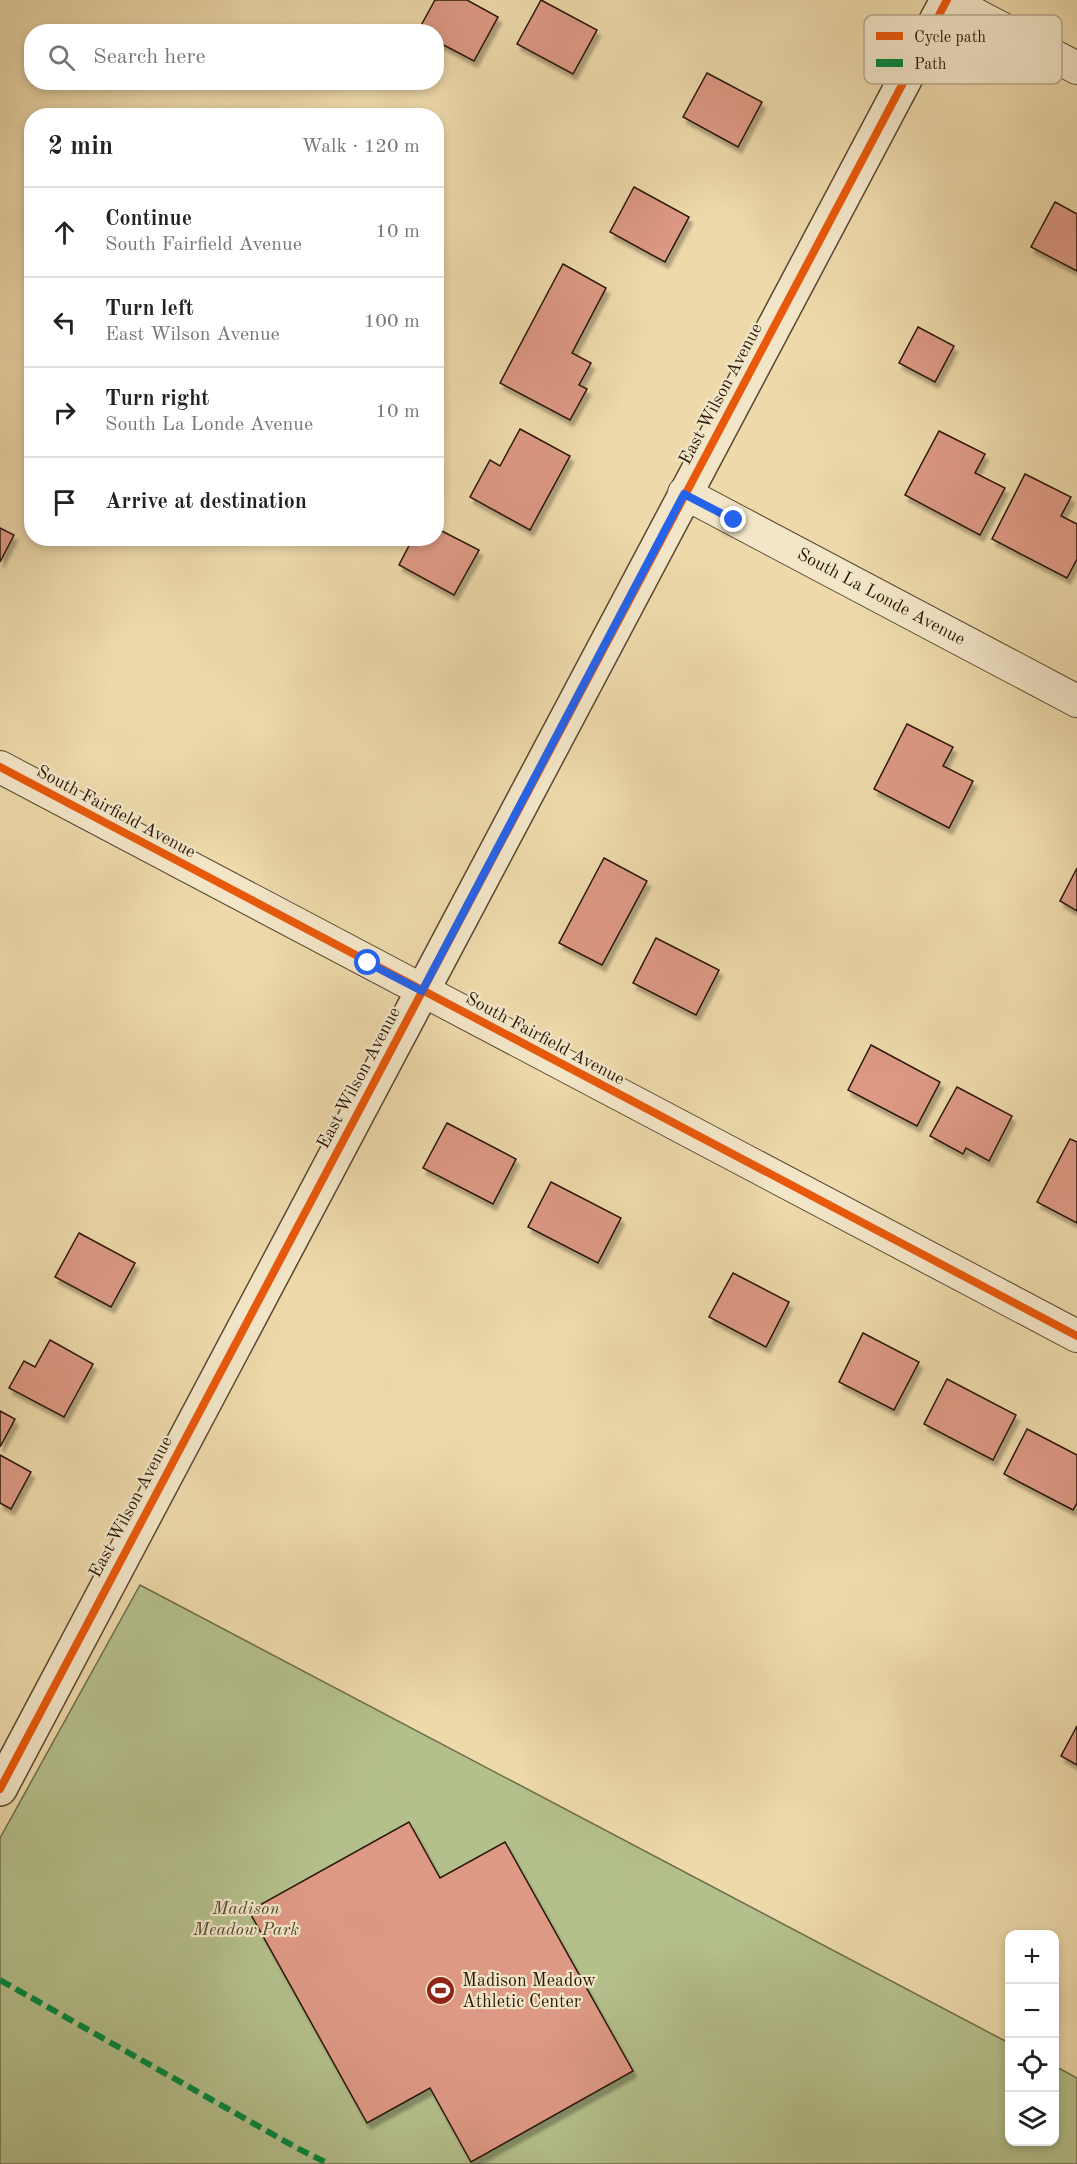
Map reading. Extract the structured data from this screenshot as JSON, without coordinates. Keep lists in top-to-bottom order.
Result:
{
  "streets": {
    "street": ["East Wilson Avenue", "South La Londe Avenue", "South Fairfield Avenue"]
  },
  "crossings": [
    ["East Wilson Avenue", "South La Londe Avenue"],
    ["East Wilson Avenue", "South Fairfield Avenue"]
  ],
  "parks": ["Madison Meadow Park"],
  "places": {
    "sports": ["Madison Meadow Athletic Center"]
  },
  "legend": ["Cycle path", "Path"],
  "page": {
    "search": "Search here",
    "heading": ["2 min", "Walk · 120 m"],
    "list": [
      ["Continue", "South Fairfield Avenue", "10 m"],
      ["Turn left", "East Wilson Avenue", "100 m"],
      ["Turn right", "South La Londe Avenue", "10 m"],
      "Arrive at destination"
    ],
    "map_buttons": ["+", "−"]
  }
}
